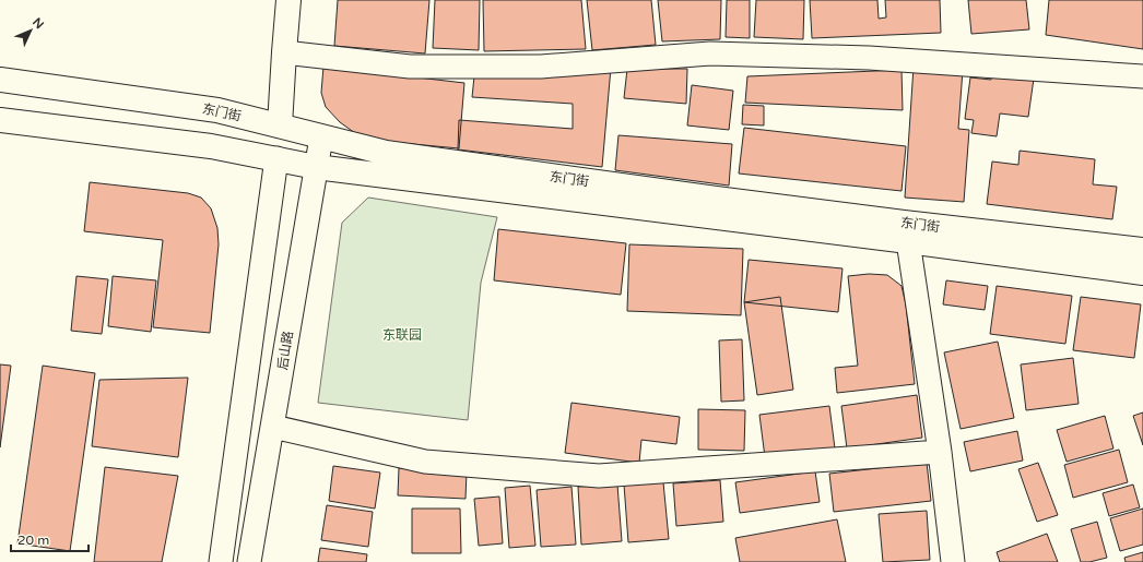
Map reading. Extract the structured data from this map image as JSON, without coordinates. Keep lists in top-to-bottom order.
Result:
{
  "streets": {
    "street": ["东门街", "后山路"]
  },
  "crossings": [
    ["东门街", "后山路"]
  ],
  "parks": ["东联园"],
  "scale_bar": "20 m",
  "north": "top right"
}
